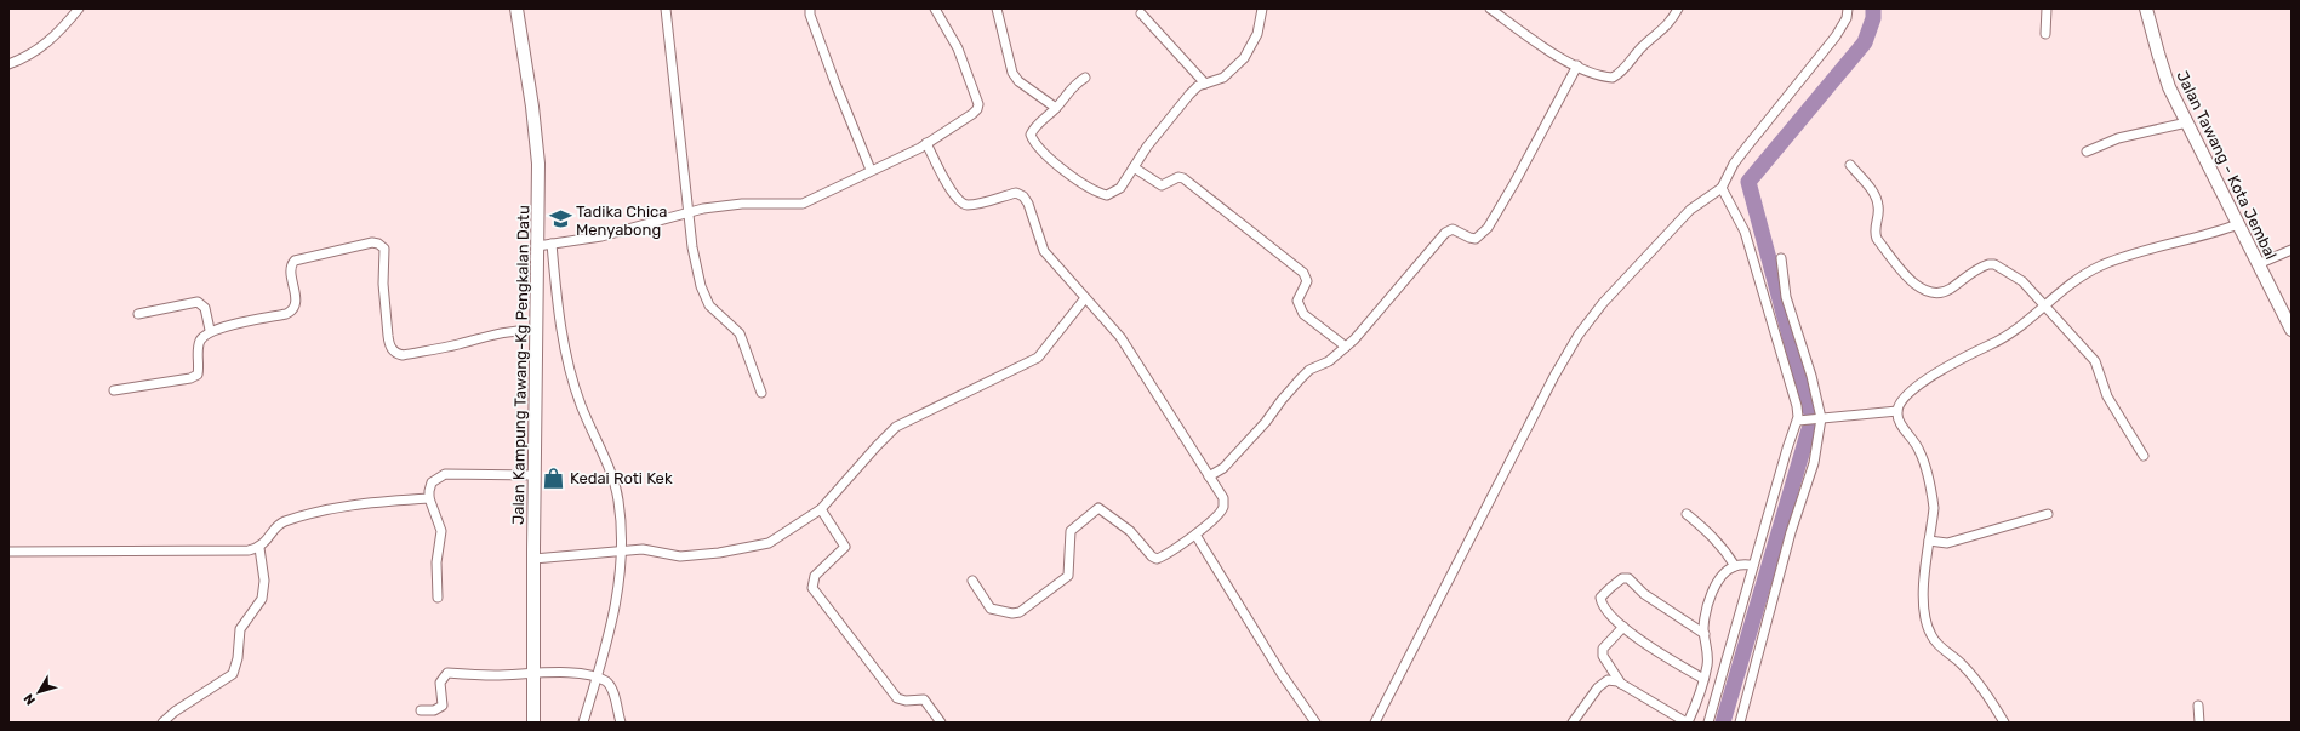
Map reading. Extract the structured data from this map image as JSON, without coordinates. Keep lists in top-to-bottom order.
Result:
{
  "streets": {
    "street": ["Jalan Tawang - Kota Jembal", "Jalan Kampung Tawang-Kg Pengkalan Datu"]
  },
  "places": {
    "school or university": ["Tadika Chica Menyabong"],
    "shop": ["Kedai Roti Kek"]
  },
  "north": "bottom left"
}
